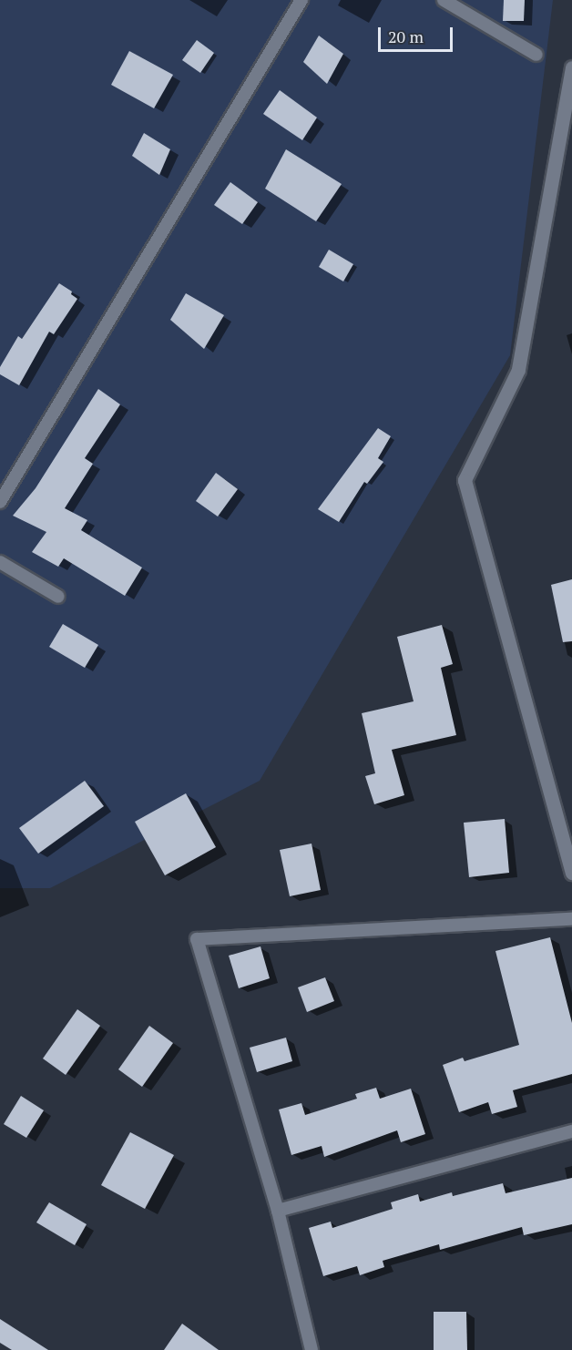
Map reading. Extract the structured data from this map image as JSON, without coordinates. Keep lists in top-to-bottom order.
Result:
{
  "scale_bar": "20 m"
}
